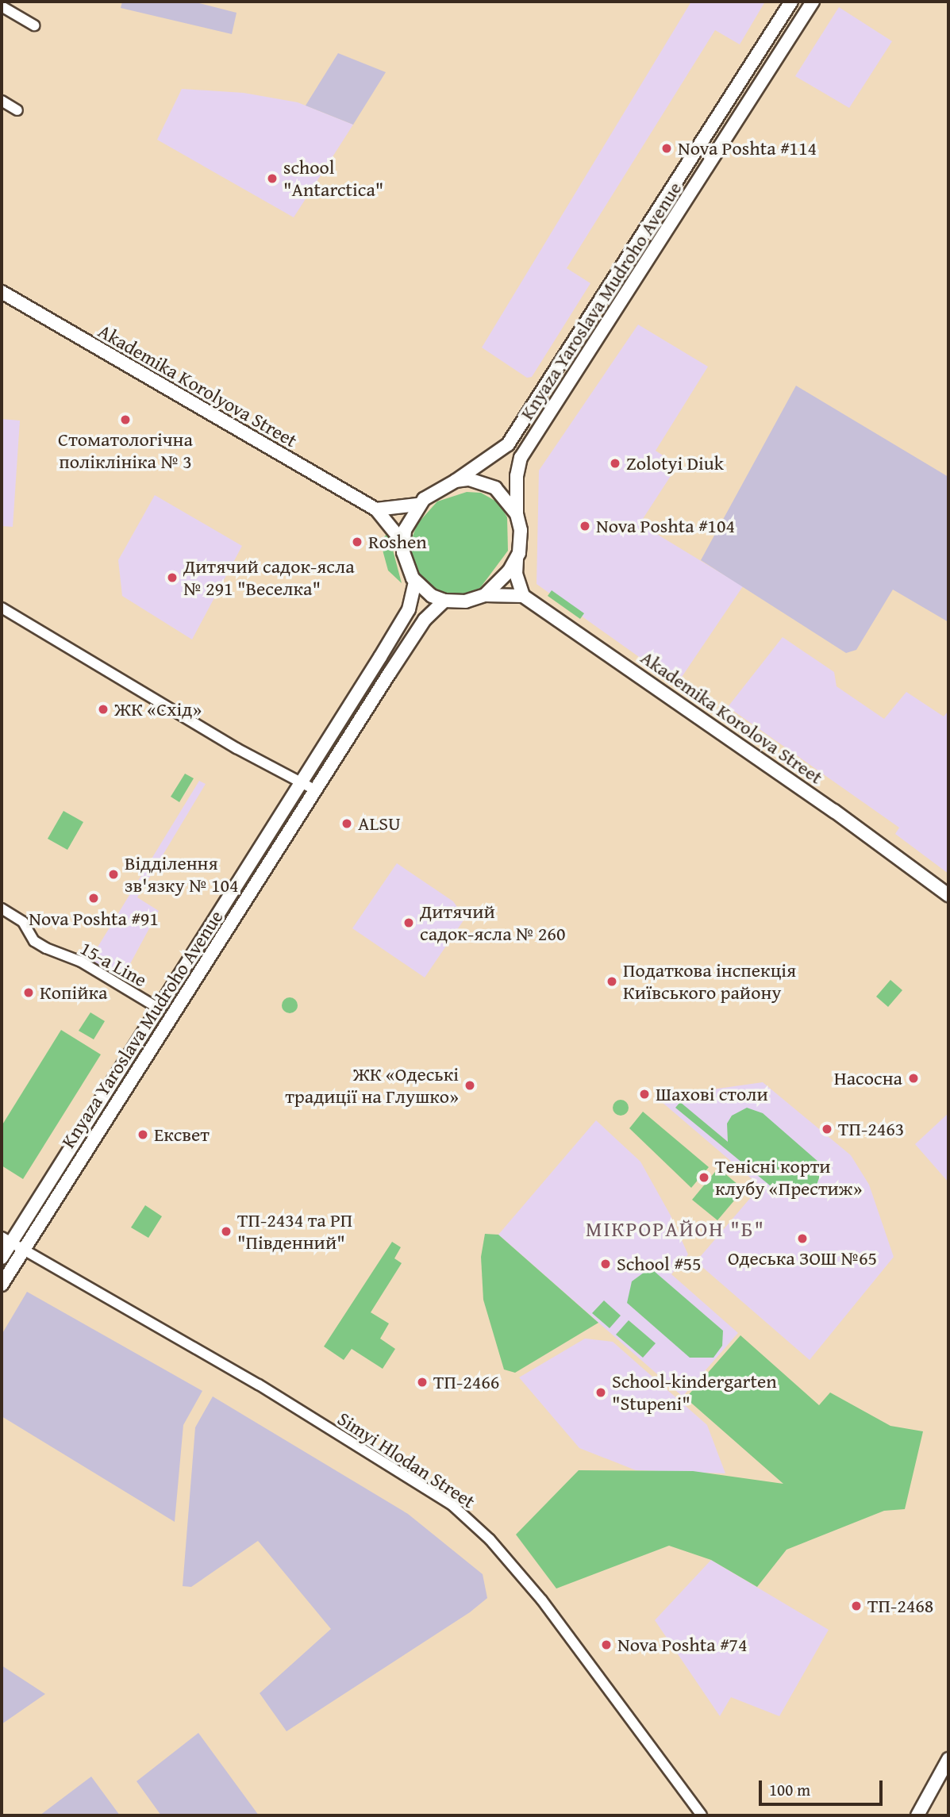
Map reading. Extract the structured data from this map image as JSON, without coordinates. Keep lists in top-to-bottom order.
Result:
{
  "streets": {
    "main road": ["Knyaza Yaroslava Mudroho Avenue", "Akademika Korolyova Street", "Akademika Korolova Street"],
    "street": ["15-a Line", "Simyi Hlodan Street"]
  },
  "crossings": [
    ["Knyaza Yaroslava Mudroho Avenue", "Akademika Korolyova Street"],
    ["Knyaza Yaroslava Mudroho Avenue", "15-a Line"],
    ["Knyaza Yaroslava Mudroho Avenue", "Simyi Hlodan Street"]
  ],
  "districts": ["МІКРОРАЙОН \"Б\""],
  "places": [
    "Nova Poshta #114",
    "school \"Antarctica\"",
    "Стоматологічна поліклініка № 3",
    "Zolotyi Diuk",
    "Nova Poshta #104",
    "Roshen",
    "Дитячий садок-ясла № 291 \"Веселка\"",
    "ЖК «Схід»",
    "ALSU",
    "Відділення зв'язку № 104",
    "Nova Poshta #91",
    "Дитячий садок-ясла № 260",
    "Податкова інспекція Київського району",
    "Копійка",
    "Насосна",
    "ЖК «Одеські традиції на Глушко»",
    "Шахові столи",
    "ТП-2463",
    "Ексвет",
    "Тенісні корти клубу «Престиж»",
    "ТП-2434 та РП \"Південний\"",
    "Одеська ЗОШ №65",
    "School #55",
    "ТП-2466",
    "School-kindergarten \"Stupeni\"",
    "ТП-2468",
    "Nova Poshta #74"
  ],
  "scale_bar": "100 m"
}
